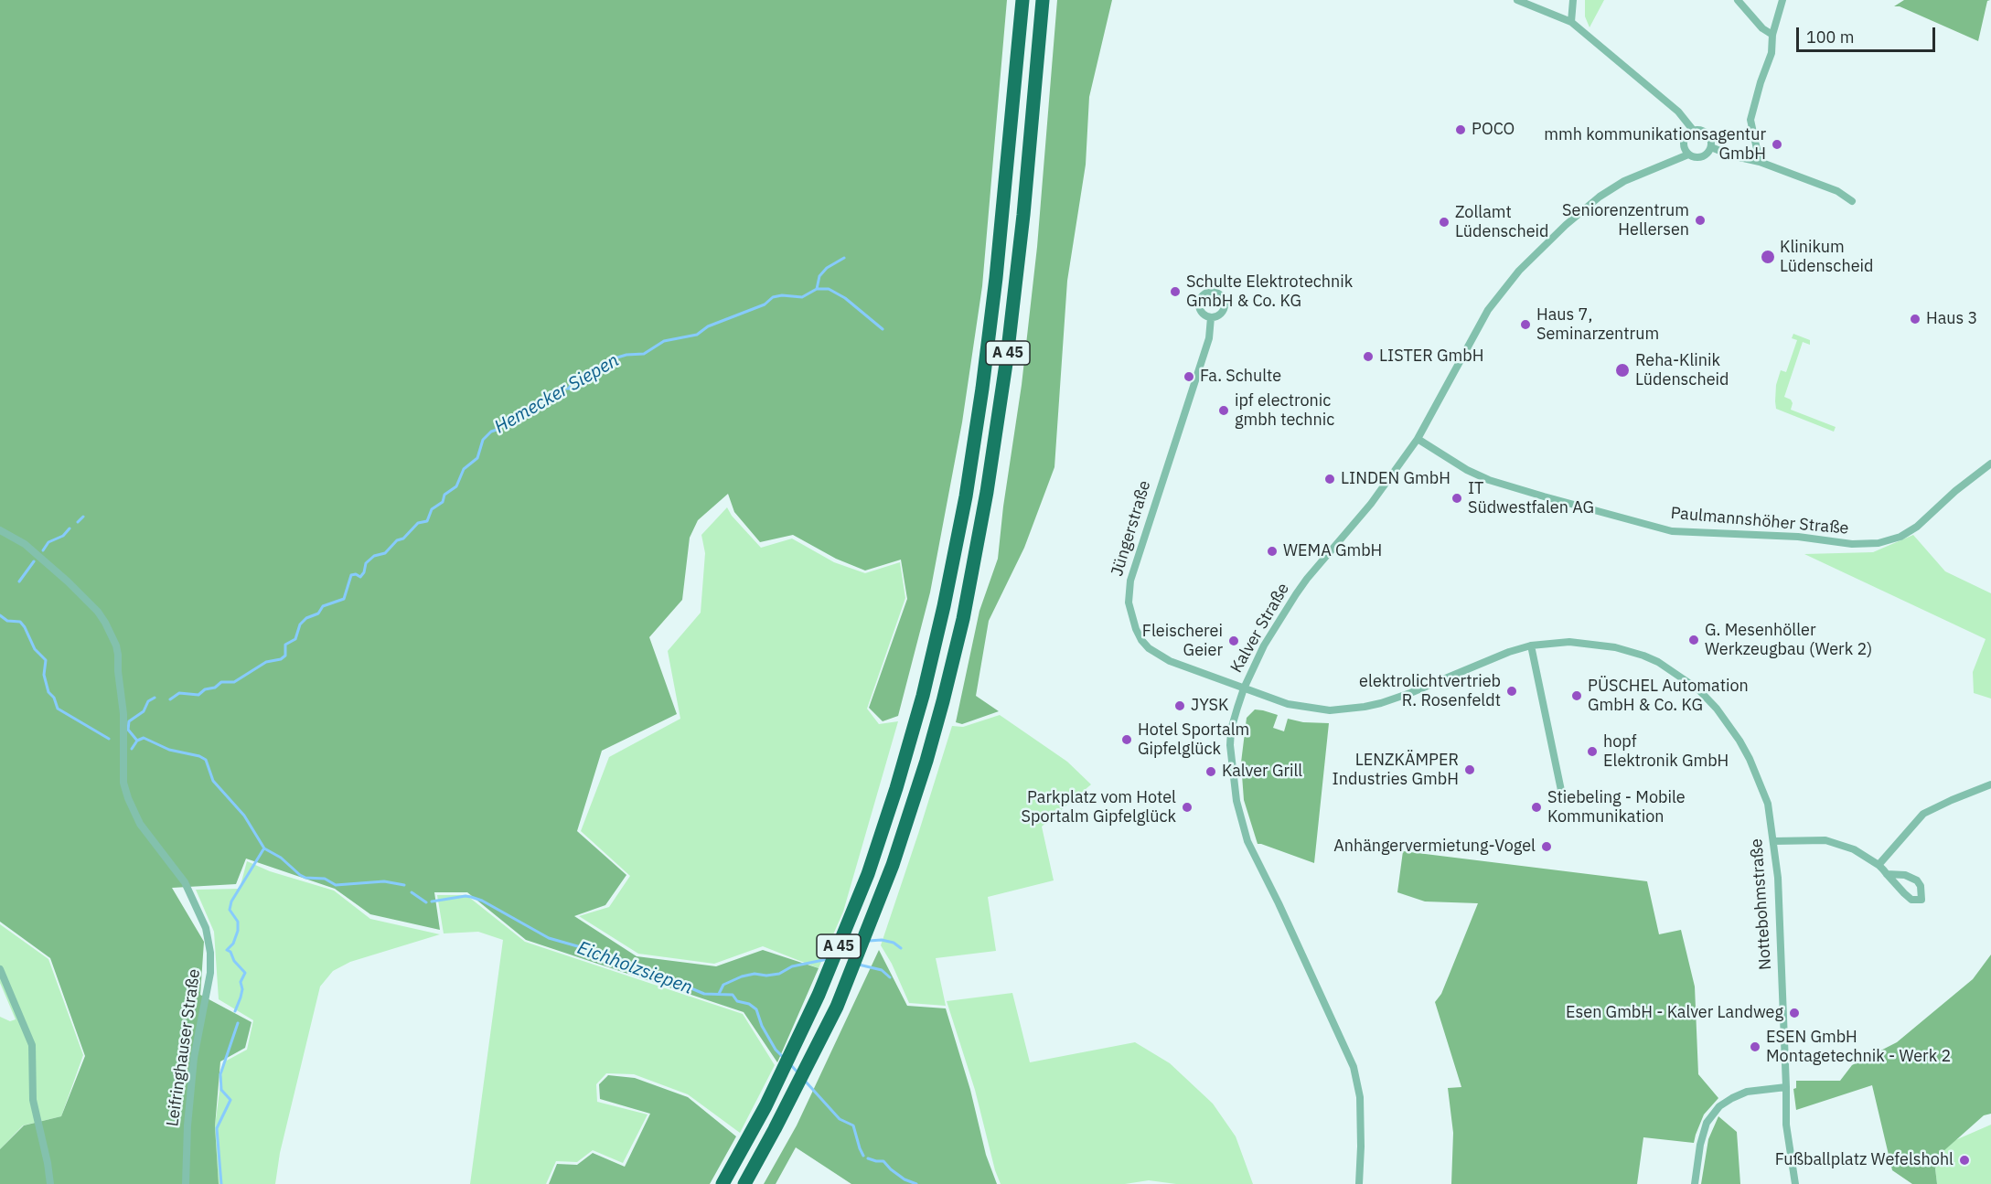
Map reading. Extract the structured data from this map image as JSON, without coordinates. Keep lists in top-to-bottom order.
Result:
{
  "streets": {
    "highway": ["A 45"],
    "street": [
      "Paulmannshöher Straße",
      "Jüngerstraße",
      "Kalver Straße",
      "Nottebohmstraße",
      "Leifringhauser Straße"
    ]
  },
  "crossings": [
    ["Paulmannshöher Straße", "Kalver Straße"],
    ["Jüngerstraße", "Kalver Straße"],
    ["Jüngerstraße", "Nottebohmstraße"],
    ["Kalver Straße", "Nottebohmstraße"]
  ],
  "water": ["Hemecker Siepen", "Eichholzsiepen"],
  "places": [
    "POCO",
    "mmh kommunikationsagentur GmbH",
    "Seniorenzentrum Hellersen",
    "Zollamt Lüdenscheid",
    "Klinikum Lüdenscheid",
    "Schulte Elektrotechnik GmbH & Co. KG",
    "Haus 3",
    "Haus 7, Seminarzentrum",
    "LISTER GmbH",
    "Reha-Klinik Lüdenscheid",
    "Fa. Schulte",
    "ipf electronic gmbh technic",
    "LINDEN GmbH",
    "IT Südwestfalen AG",
    "WEMA GmbH",
    "G. Mesenhöller Werkzeugbau (Werk 2)",
    "Fleischerei Geier",
    "elektrolichtvertrieb R. Rosenfeldt",
    "PÜSCHEL Automation GmbH & Co. KG",
    "JYSK",
    "Hotel Sportalm Gipfelglück",
    "hopf Elektronik GmbH",
    "LENZKÄMPER Industries GmbH",
    "Kalver Grill",
    "Parkplatz vom Hotel Sportalm Gipfelglück",
    "Stiebeling - Mobile Kommunikation",
    "Anhängervermietung-Vogel",
    "Esen GmbH - Kalver Landweg",
    "ESEN GmbH Montagetechnik - Werk 2",
    "Fußballplatz Wefelshohl"
  ],
  "scale_bar": "100 m"
}
